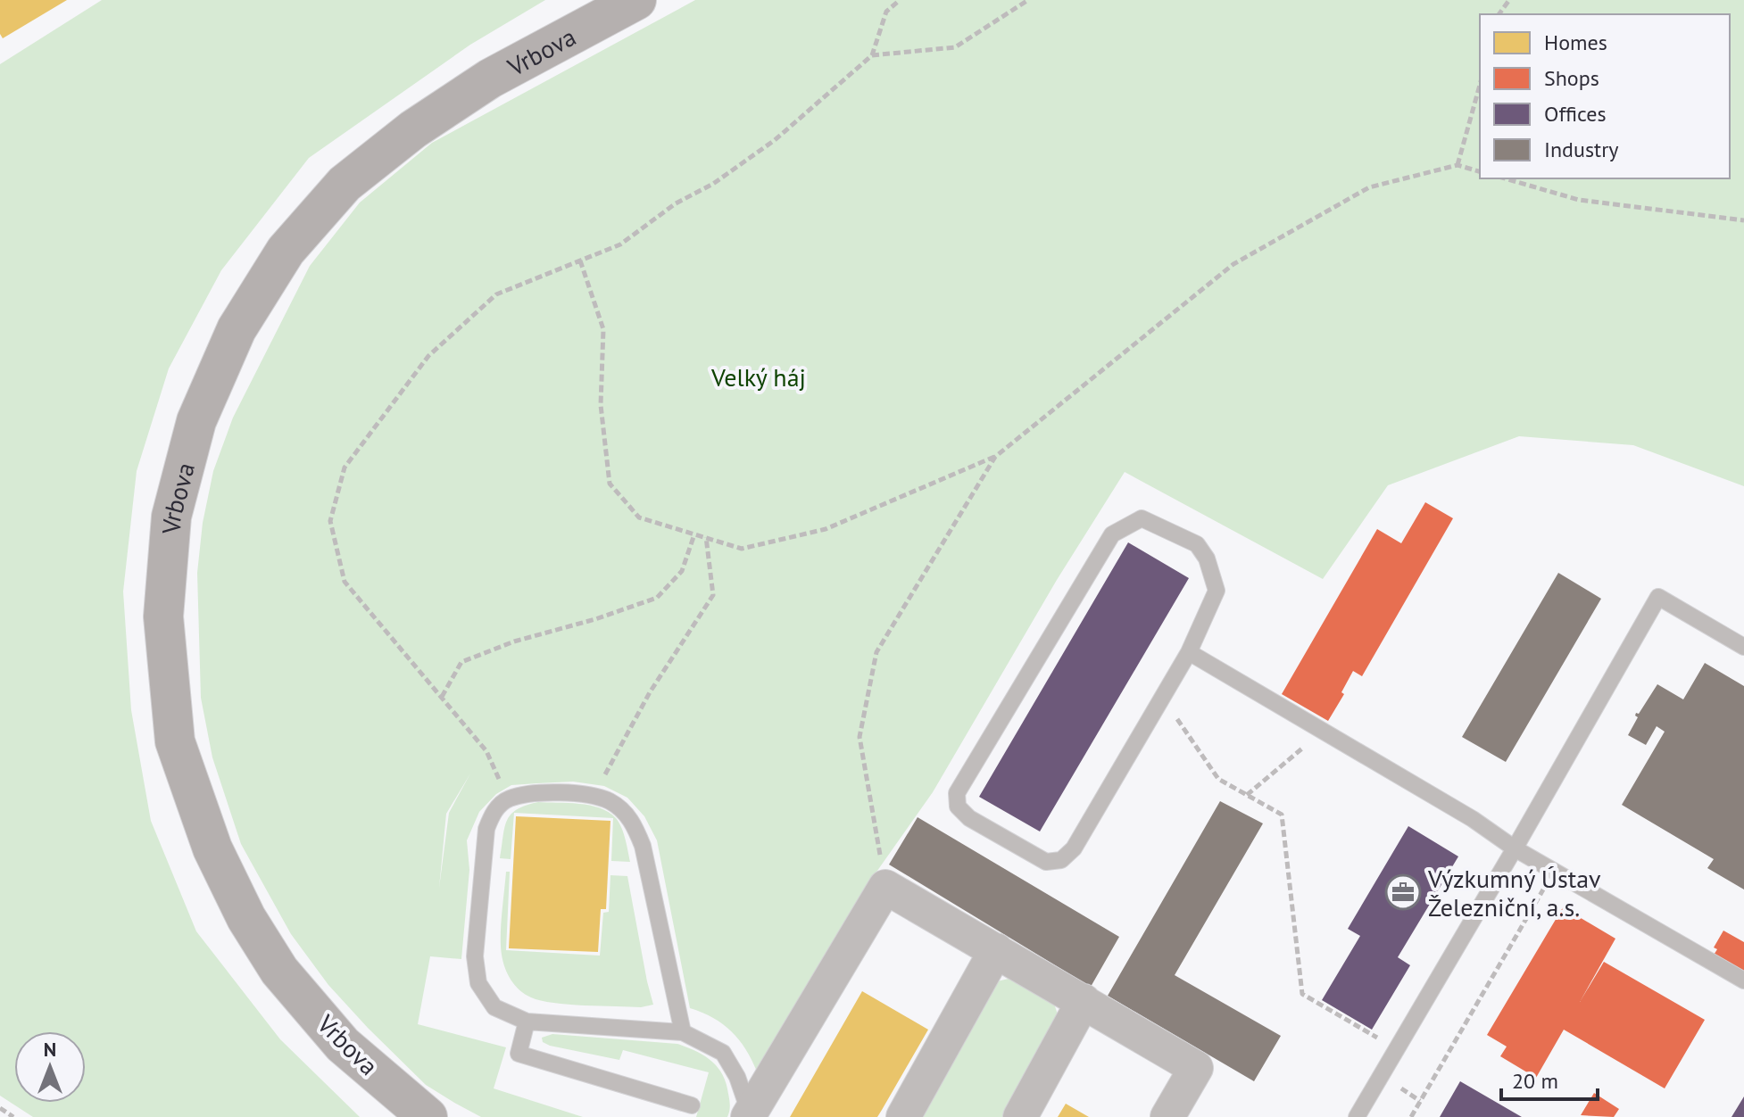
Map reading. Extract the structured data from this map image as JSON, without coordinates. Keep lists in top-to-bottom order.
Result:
{
  "streets": {
    "main road": ["Vrbova"]
  },
  "parks": ["Velký háj"],
  "places": {
    "office": ["Výzkumný Ústav Železniční, a.s."]
  },
  "legend": [
    "Homes",
    "Shops",
    "Offices",
    "Industry"
  ],
  "scale_bar": "20 m",
  "north": "top"
}
